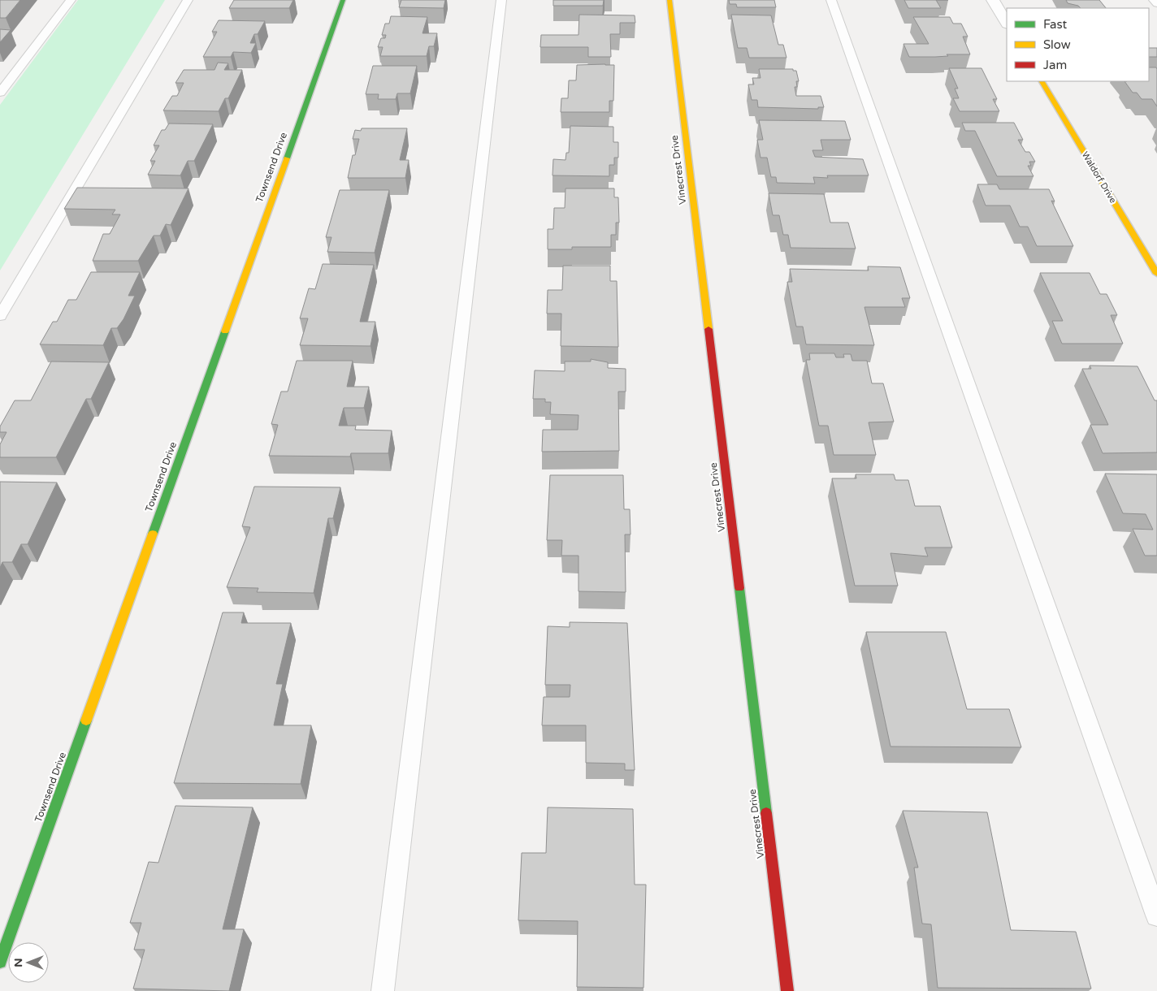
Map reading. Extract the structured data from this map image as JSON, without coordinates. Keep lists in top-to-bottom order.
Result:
{
  "streets": {
    "street": ["Townsend Drive", "Vinecrest Drive", "Waldorf Drive"]
  },
  "legend": ["Fast", "Slow", "Jam"],
  "north": "left"
}
